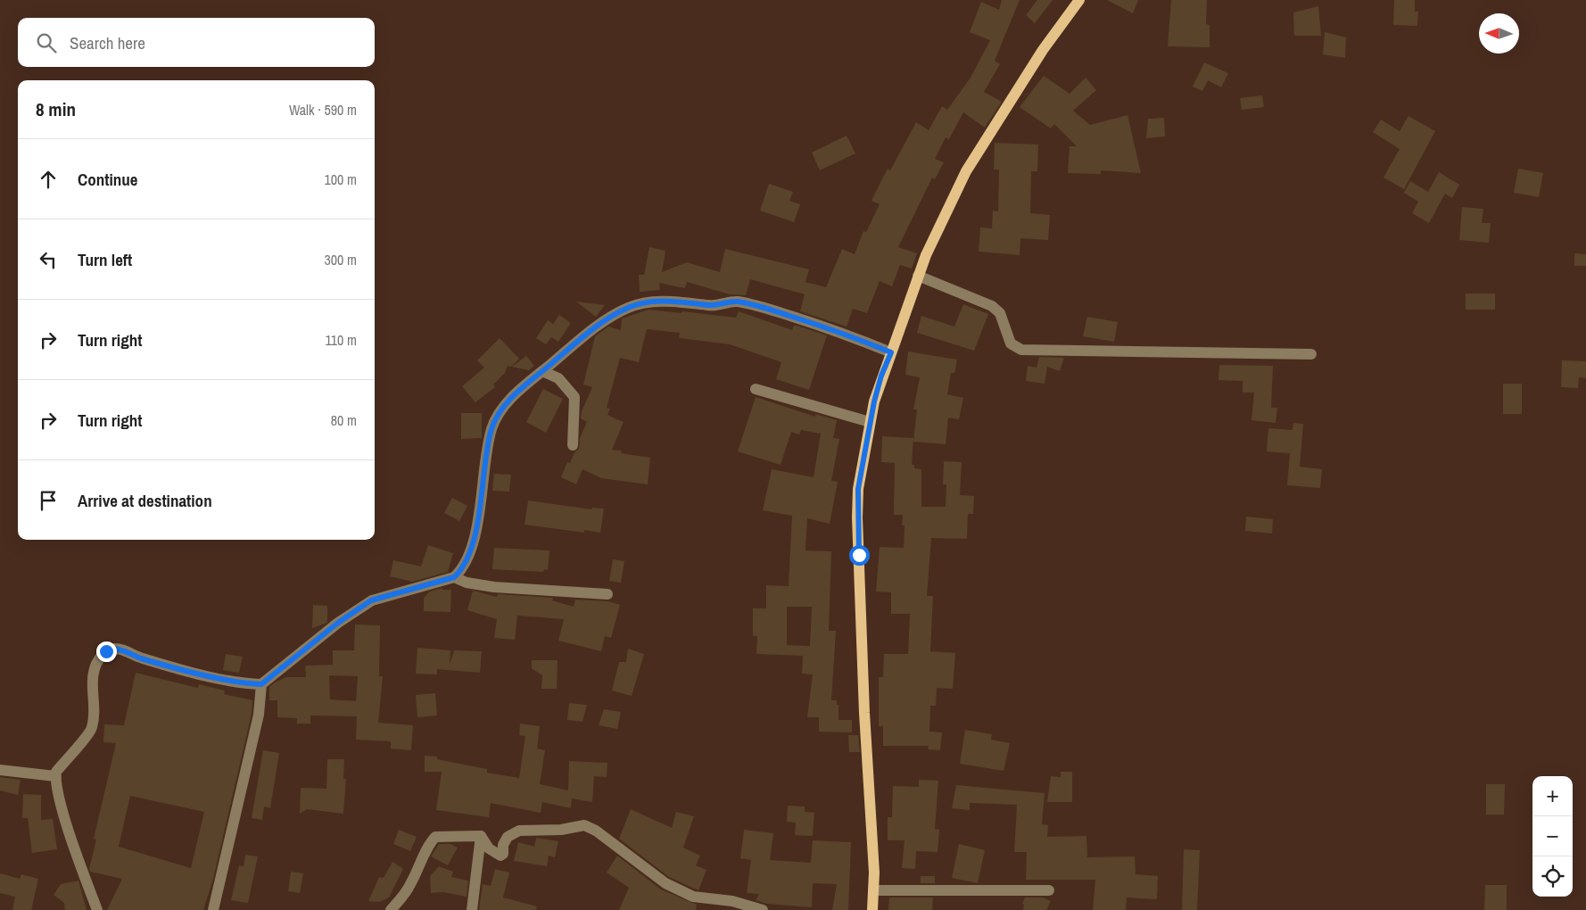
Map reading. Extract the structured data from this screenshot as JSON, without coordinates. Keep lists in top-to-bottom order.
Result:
{
  "north": "left",
  "page": {
    "search": "Search here",
    "heading": ["8 min", "Walk · 590 m"],
    "list": [
      ["Continue", "100 m"],
      ["Turn left", "300 m"],
      ["Turn right", "110 m"],
      ["Turn right", "80 m"],
      "Arrive at destination"
    ],
    "map_buttons": ["+", "−"]
  }
}
